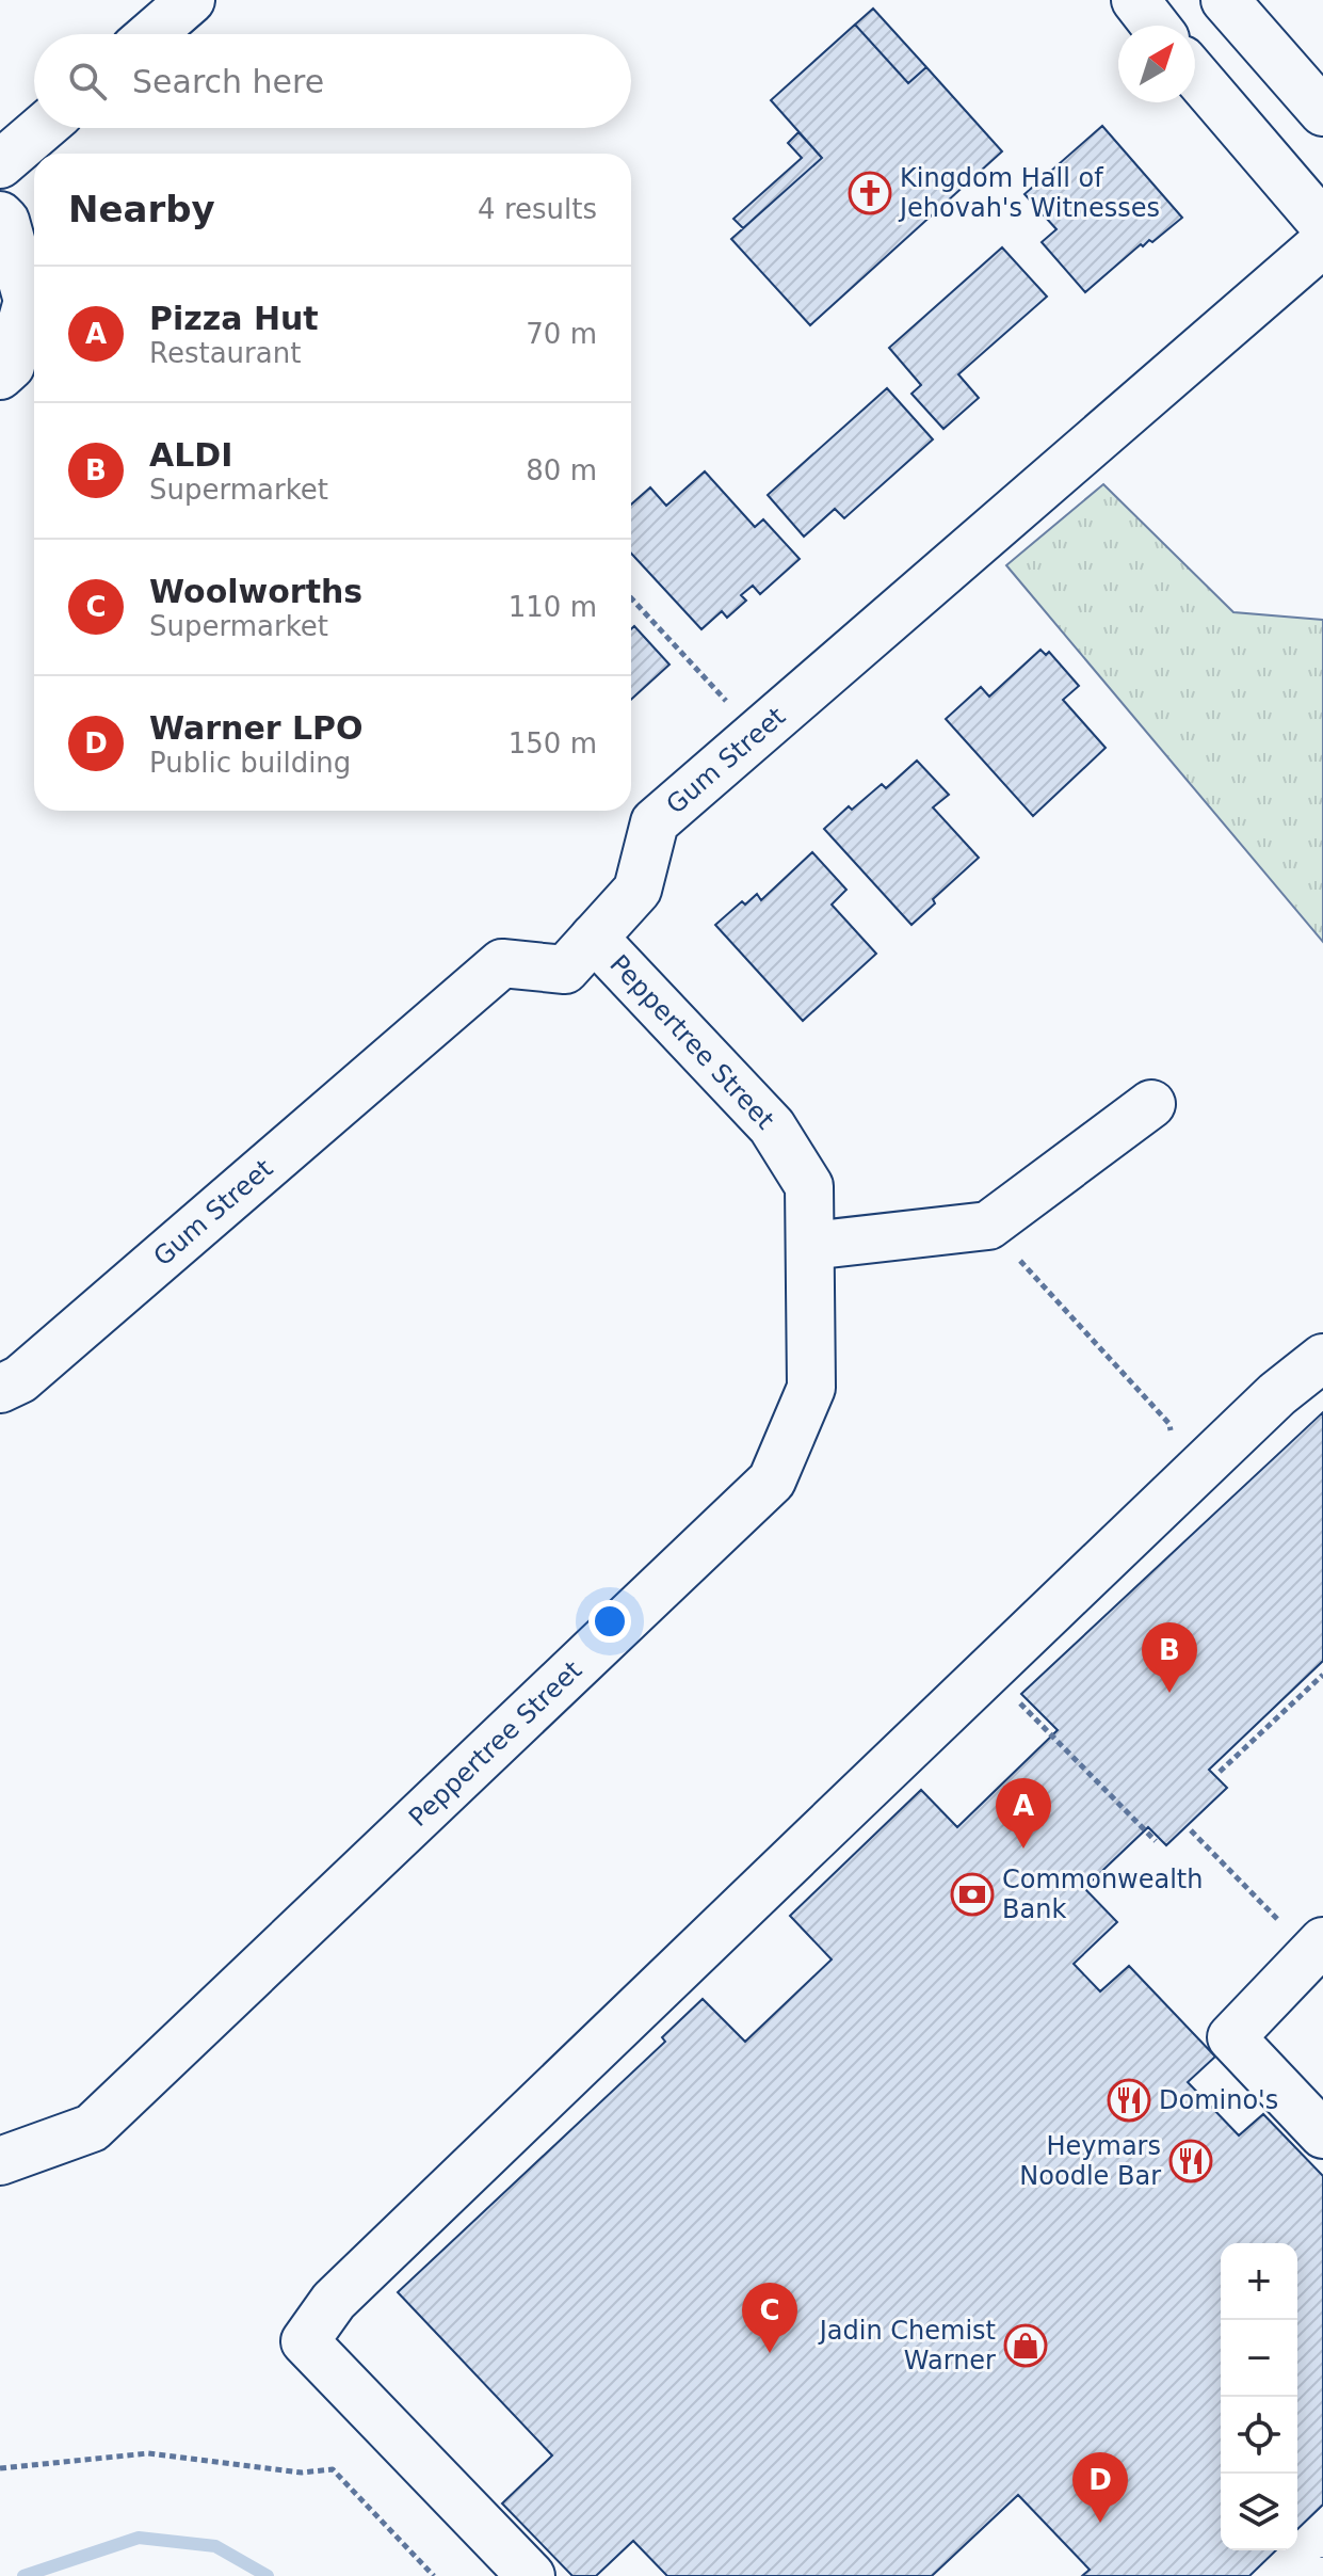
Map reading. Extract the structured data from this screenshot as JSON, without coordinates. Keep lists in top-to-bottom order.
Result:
{
  "streets": {
    "street": ["Gum Street", "Peppertree Street"]
  },
  "crossings": [
    ["Gum Street", "Peppertree Street"]
  ],
  "places": {
    "church": ["Kingdom Hall of Jehovah's Witnesses"],
    "bank": ["Commonwealth Bank"],
    "restaurant": ["Domino's", "Heymars Noodle Bar"],
    "shop": ["Jadin Chemist Warner"]
  },
  "north": "top right",
  "page": {
    "search": "Search here",
    "heading": ["Nearby", "4 results"],
    "list": [
      {
        "mark": "A",
        "name": "Pizza Hut",
        "note": "Restaurant",
        "value": "70 m"
      },
      {
        "mark": "B",
        "name": "ALDI",
        "note": "Supermarket",
        "value": "80 m"
      },
      {
        "mark": "C",
        "name": "Woolworths",
        "note": "Supermarket",
        "value": "110 m"
      },
      {
        "mark": "D",
        "name": "Warner LPO",
        "note": "Public building",
        "value": "150 m"
      }
    ],
    "pins": [
      "B",
      "A",
      "C",
      "D"
    ],
    "map_buttons": ["+", "−"]
  }
}
